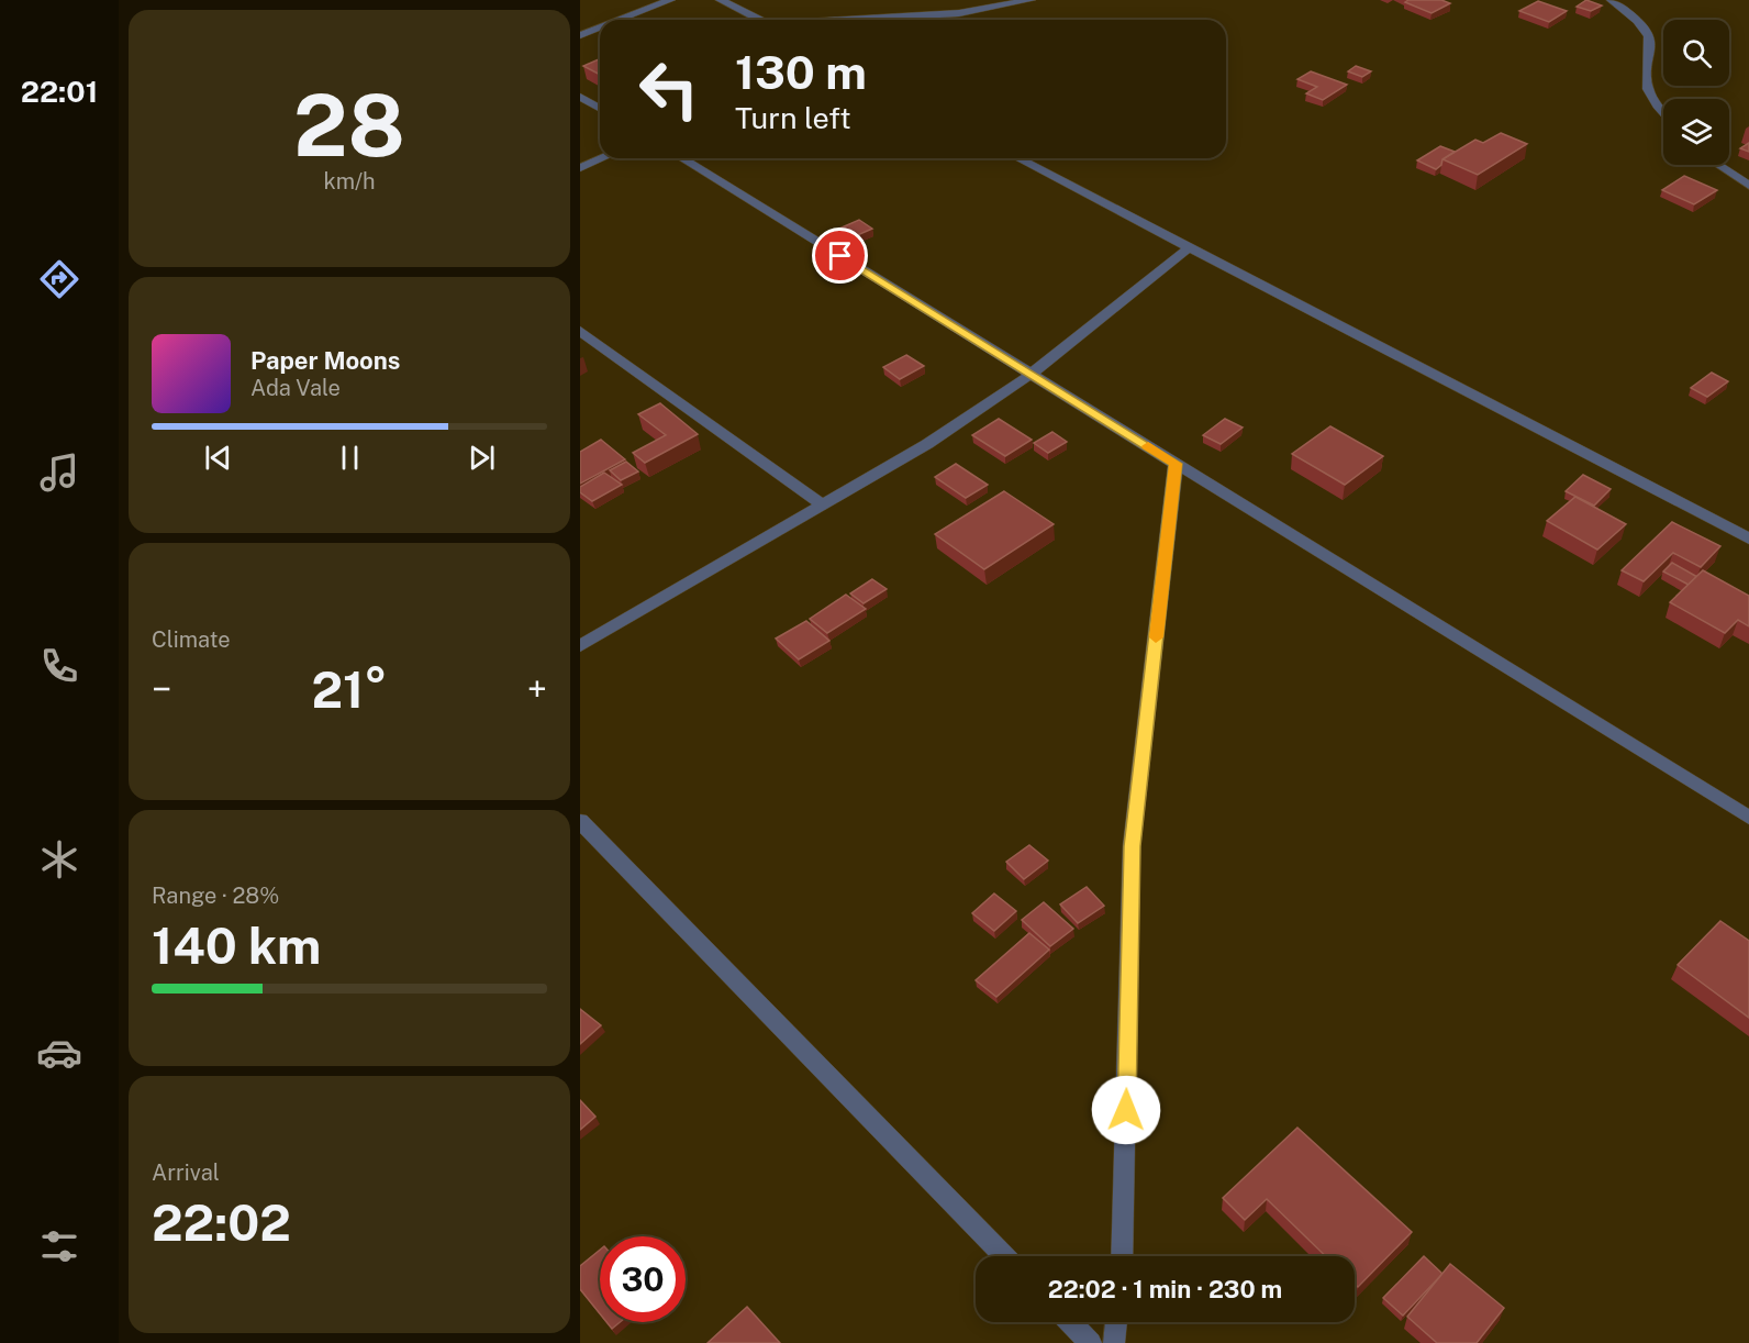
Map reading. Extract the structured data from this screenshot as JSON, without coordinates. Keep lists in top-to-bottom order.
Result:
{
  "page": {
    "tabs": "22:01",
    "tile": [
      ["28", "km/h"],
      "Climate",
      ["Range · 28%", "140 km"],
      ["Arrival", "22:02"]
    ],
    "turn": ["130 m", "Turn left"],
    "song": ["Paper Moons", "Ada Vale"],
    "heat": ["−", "21°", "+"],
    "limit": "30",
    "trip": "22:02 · 1 min · 230 m"
  }
}
